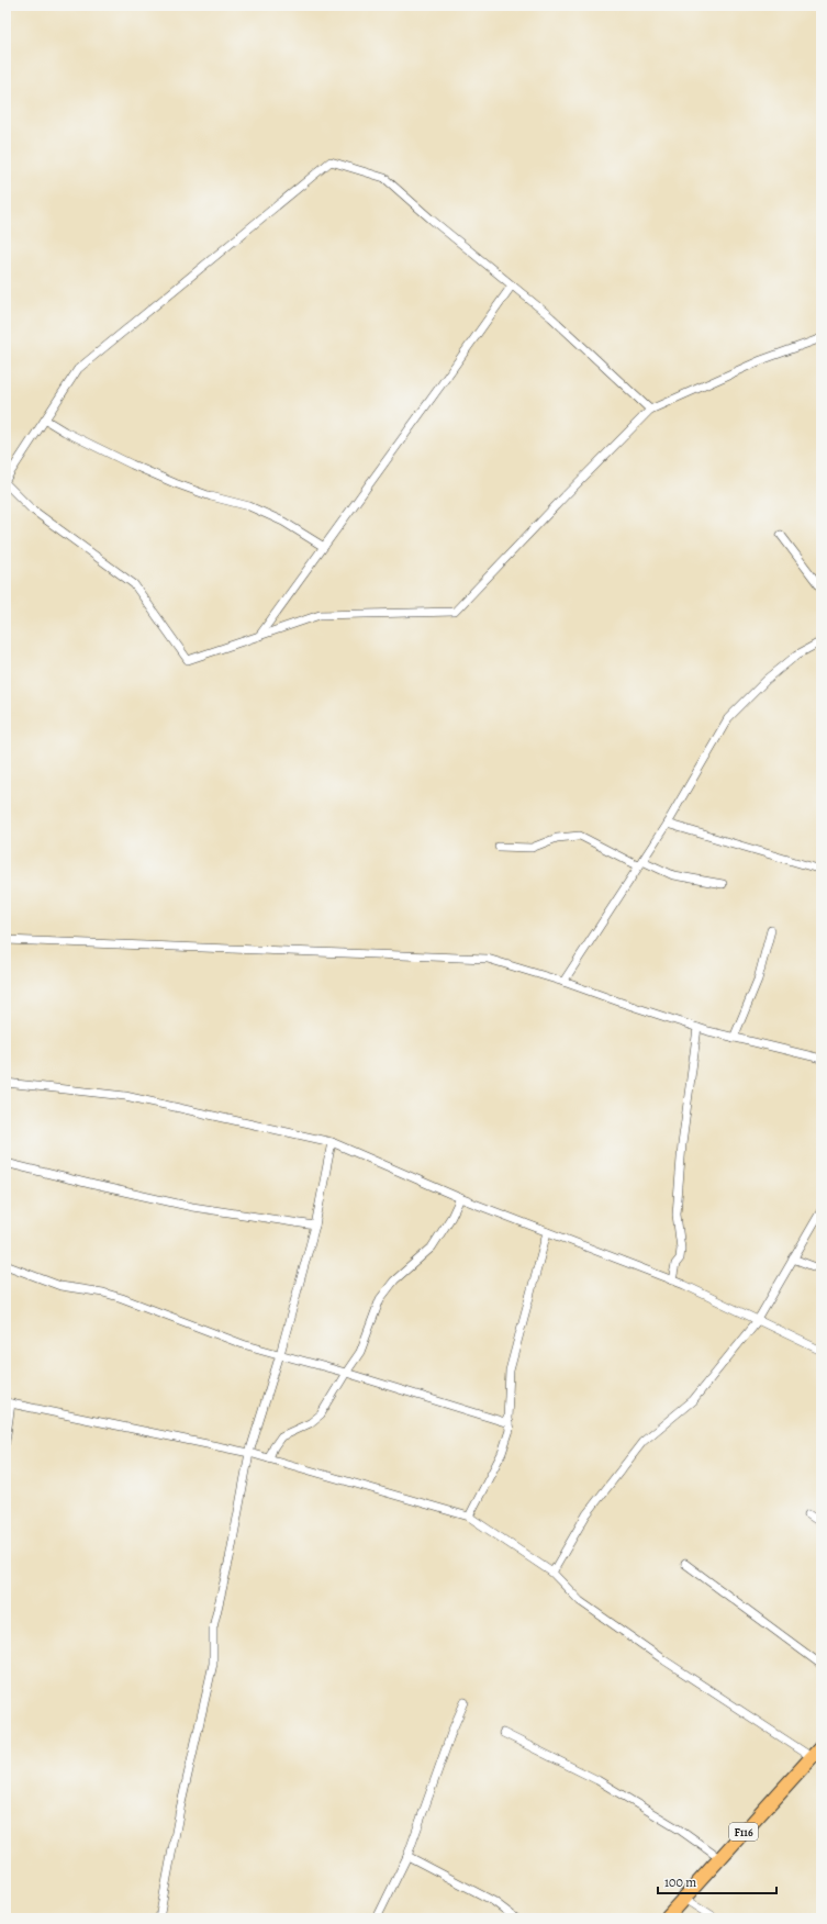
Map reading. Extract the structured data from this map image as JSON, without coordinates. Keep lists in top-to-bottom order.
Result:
{
  "streets": {
    "main road": ["F116"]
  },
  "scale_bar": "100 m"
}
